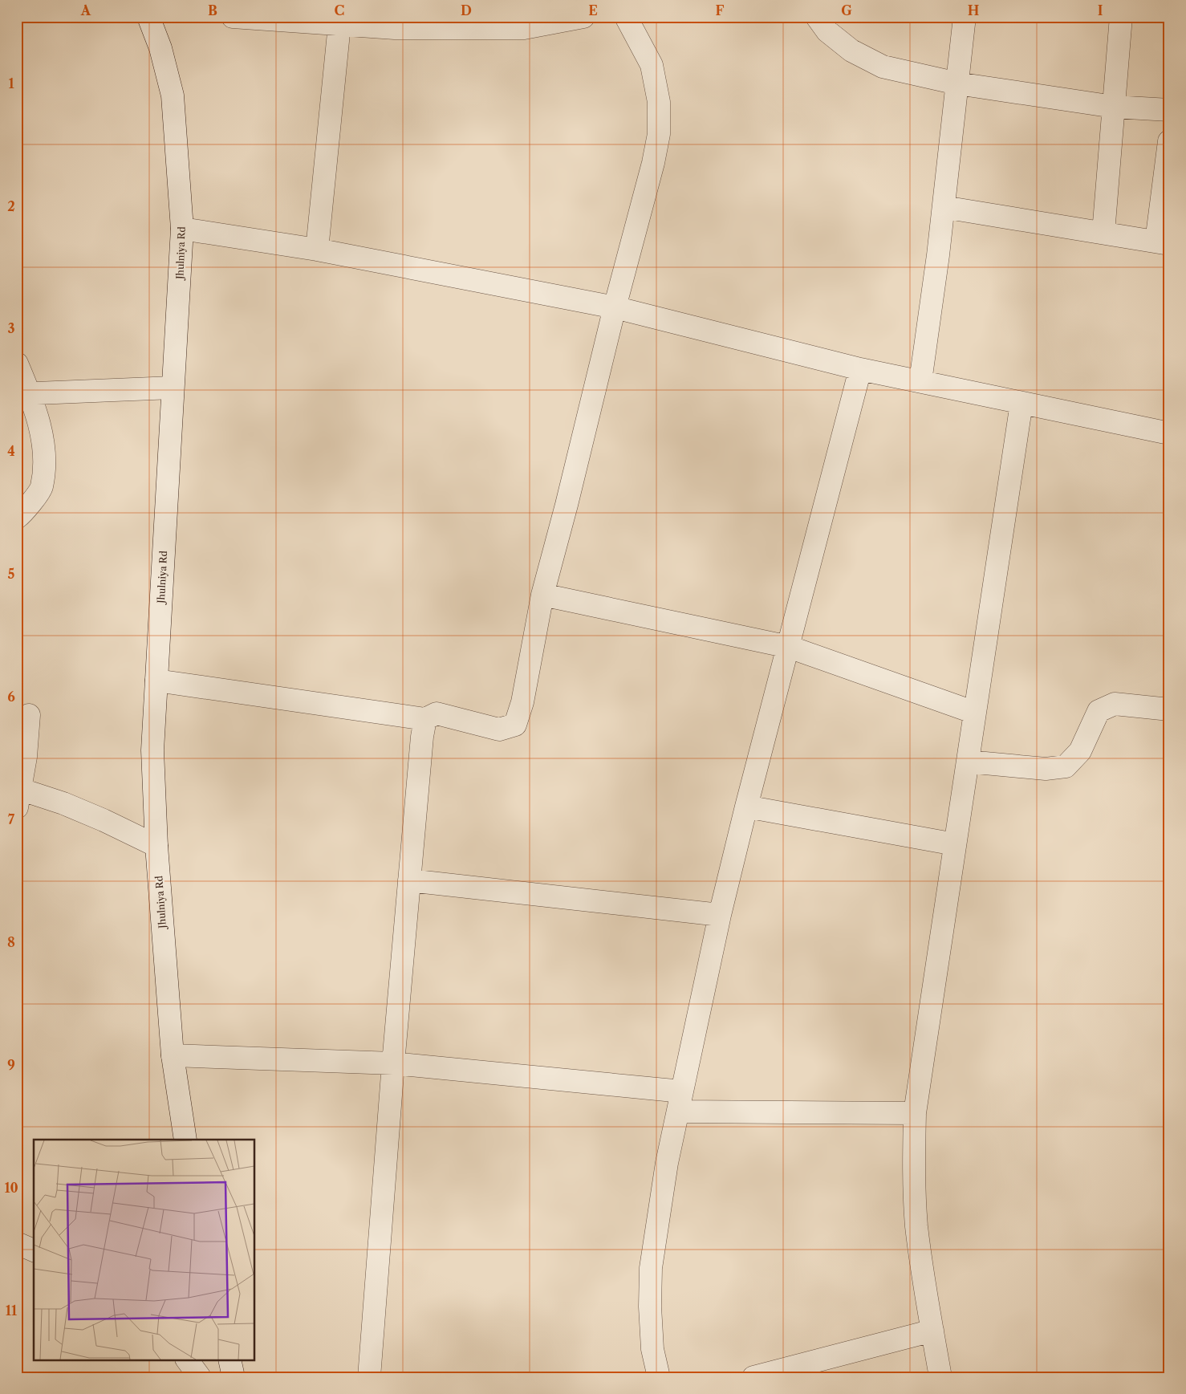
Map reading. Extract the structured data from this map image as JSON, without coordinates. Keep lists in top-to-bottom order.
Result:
{
  "streets": {
    "street": ["Jhulniya Rd"]
  },
  "grid": {
    "columns": [
      "A",
      "B",
      "C",
      "D",
      "E",
      "F",
      "G",
      "H",
      "I"
    ],
    "rows": [
      "1",
      "2",
      "3",
      "4",
      "5",
      "6",
      "7",
      "8",
      "9",
      "10",
      "11"
    ]
  }
}
